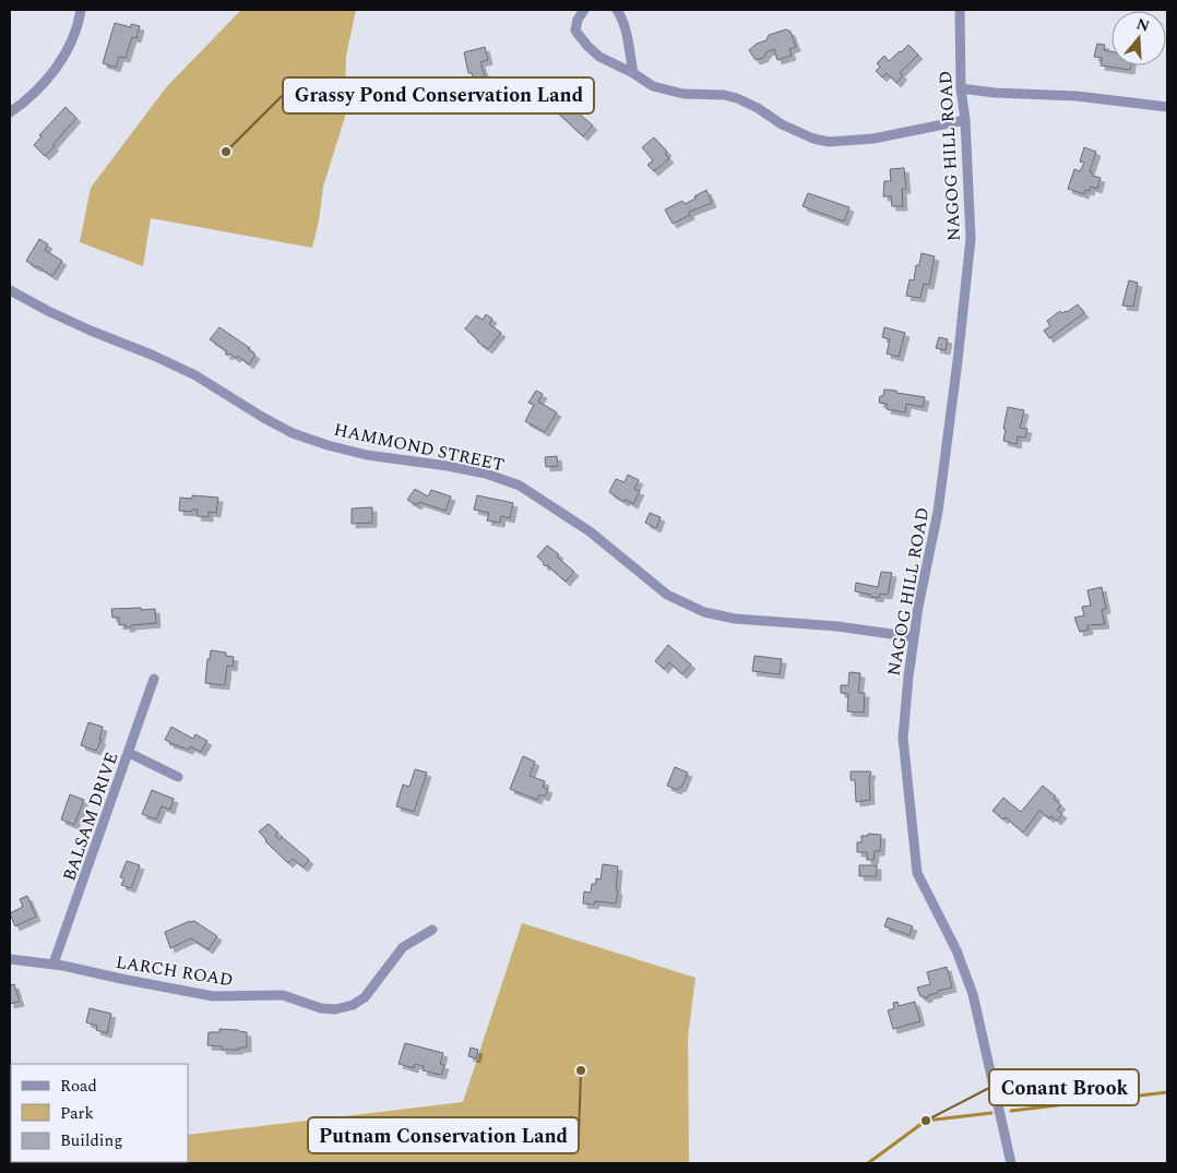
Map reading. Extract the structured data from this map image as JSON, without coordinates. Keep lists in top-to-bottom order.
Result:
{
  "streets": {
    "street": [
      "NAGOG HILL ROAD",
      "HAMMOND STREET",
      "BALSAM DRIVE",
      "LARCH ROAD"
    ]
  },
  "crossings": [
    ["NAGOG HILL ROAD", "HAMMOND STREET"],
    ["BALSAM DRIVE", "LARCH ROAD"]
  ],
  "places": ["Grassy Pond Conservation Land", "Putnam Conservation Land", "Conant Brook"],
  "legend": ["Road", "Park", "Building"],
  "north": "top"
}
